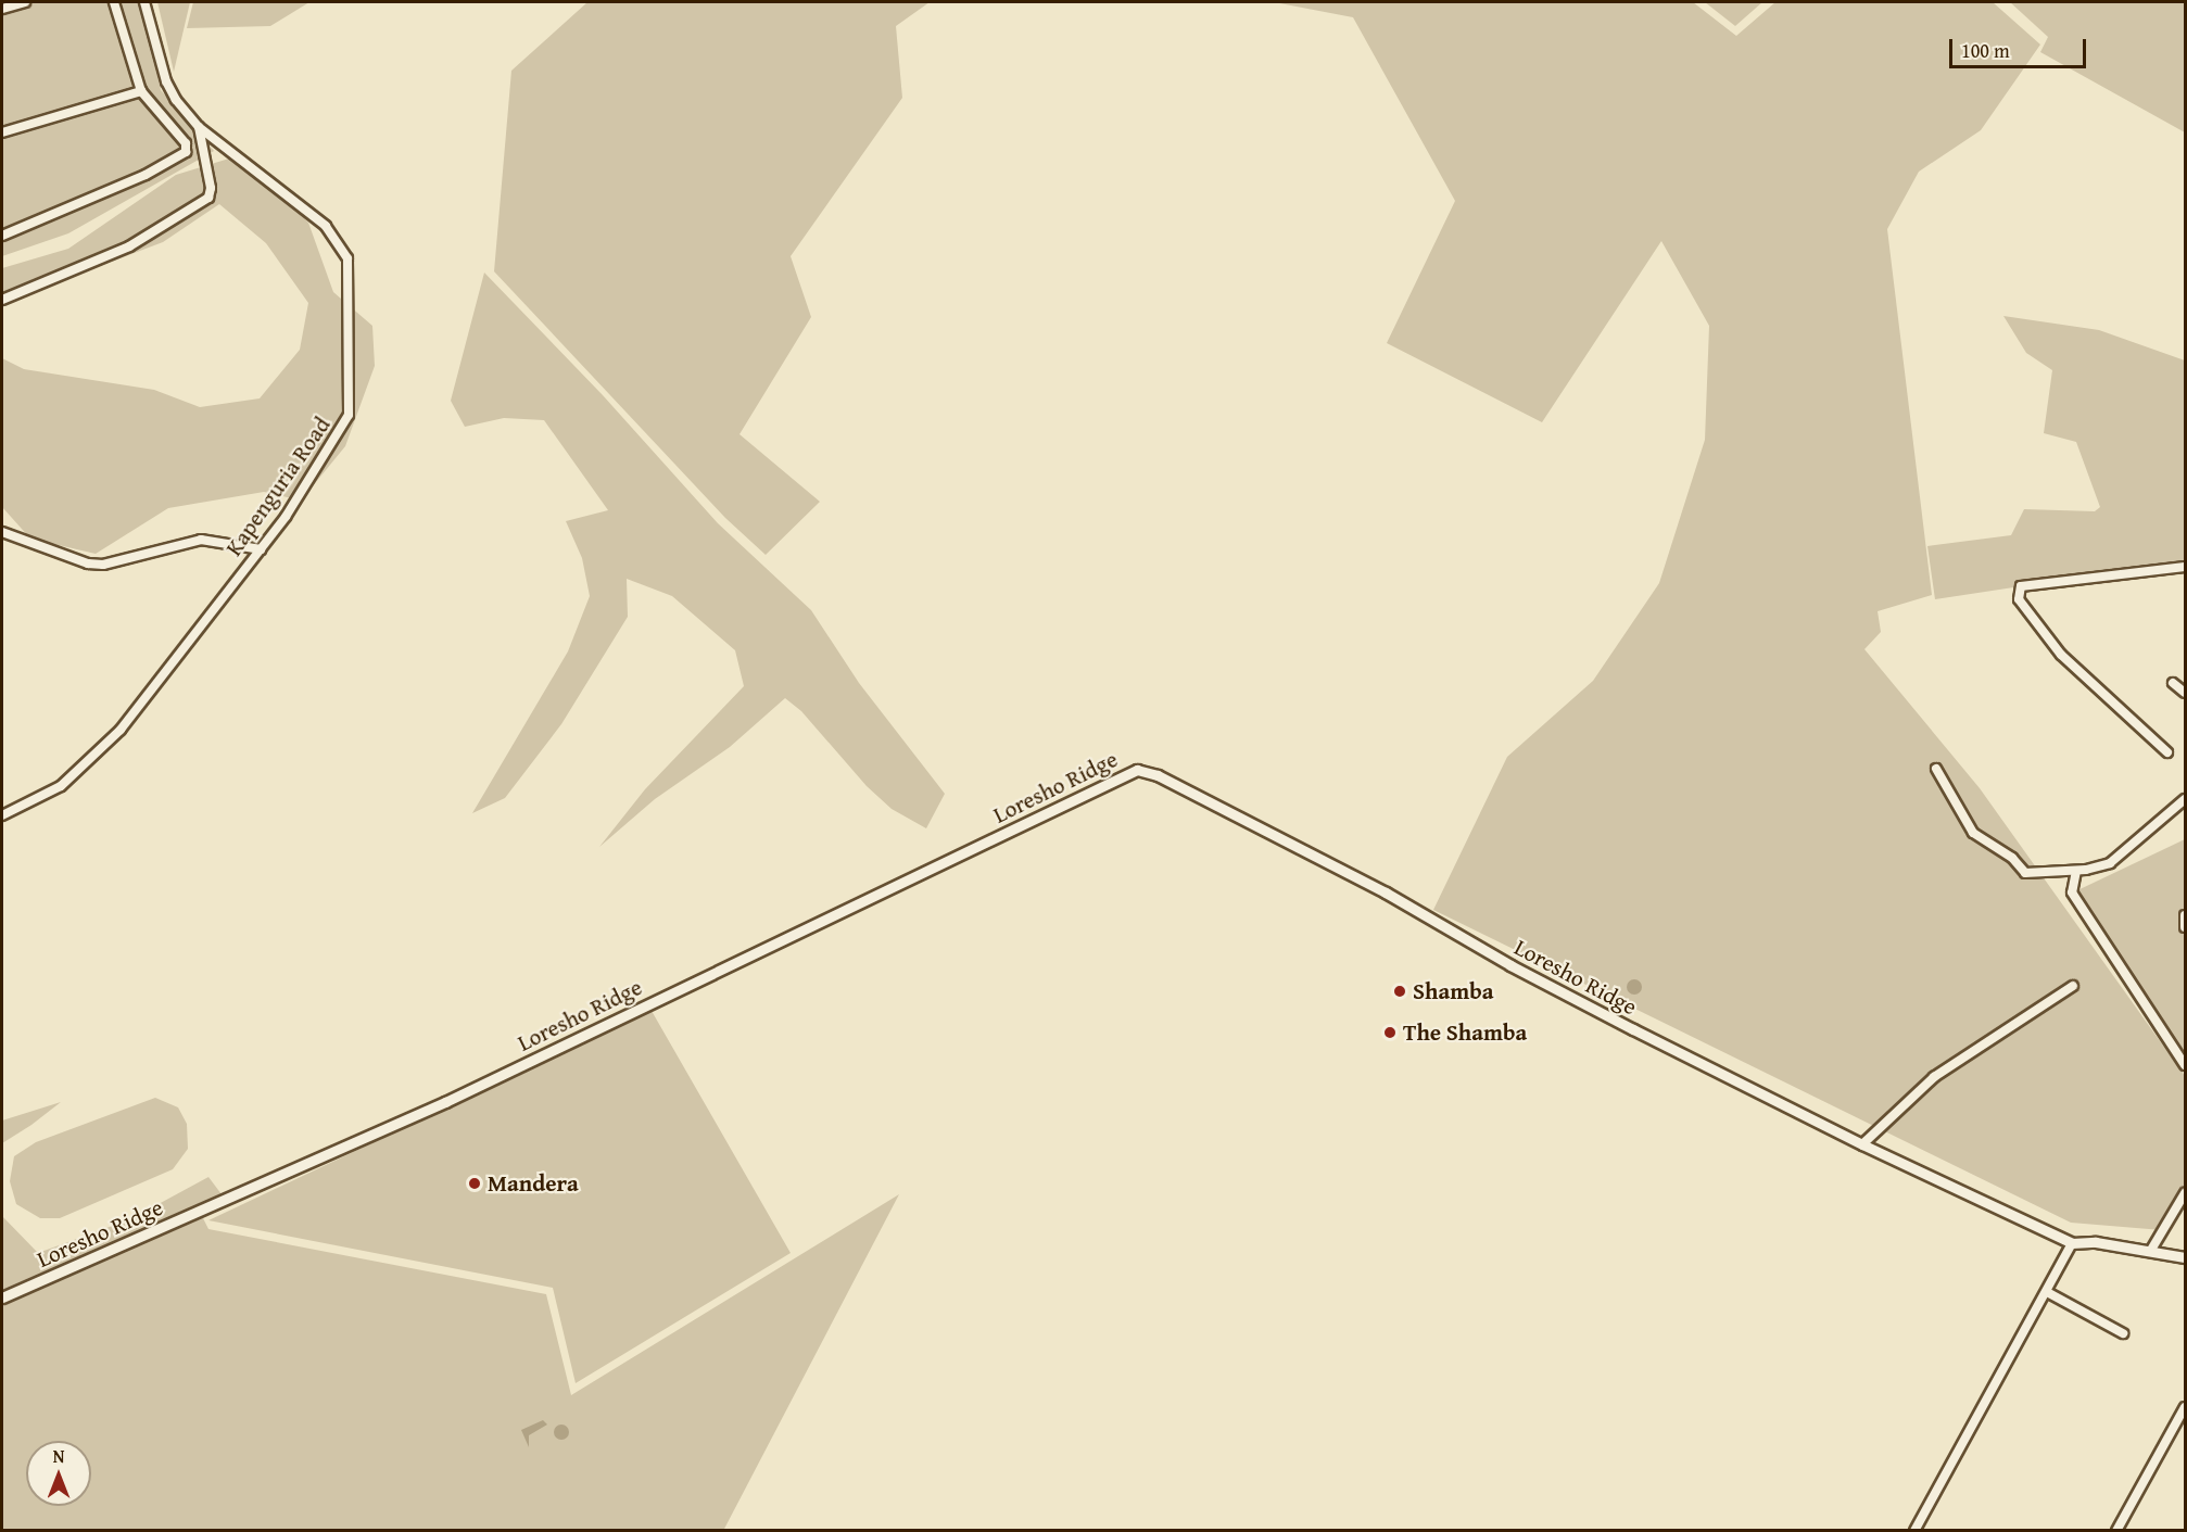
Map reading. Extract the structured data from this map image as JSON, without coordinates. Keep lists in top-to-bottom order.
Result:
{
  "streets": {
    "street": ["Kapenguria Road", "Loresho Ridge"]
  },
  "places": ["Shamba", "The Shamba", "Mandera"],
  "scale_bar": "100 m",
  "north": "top"
}
